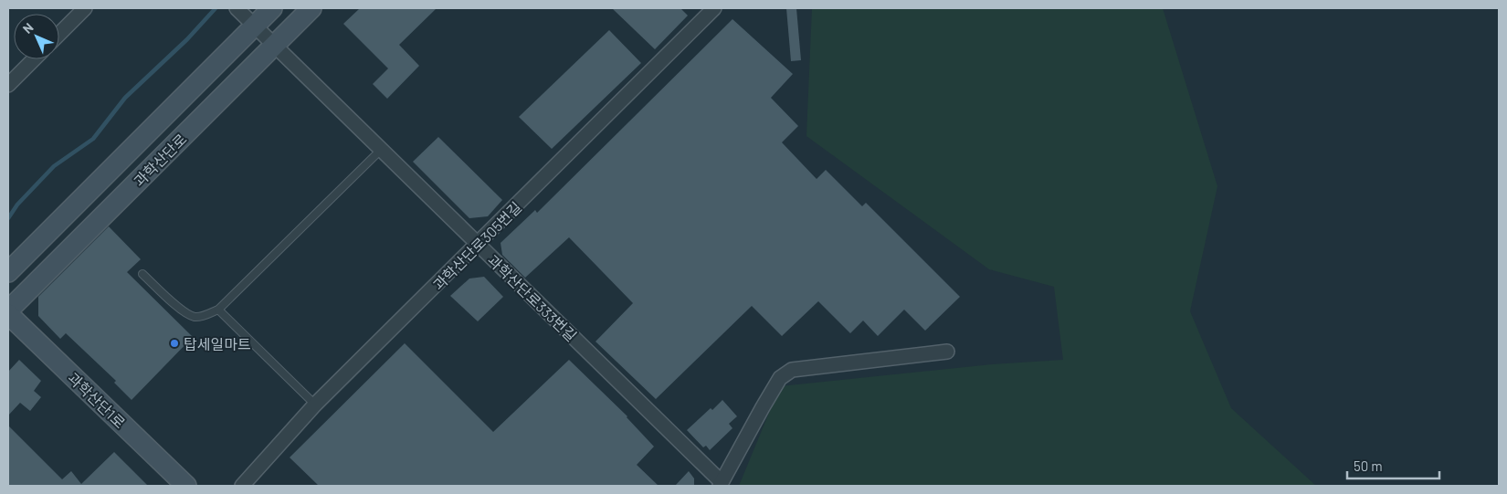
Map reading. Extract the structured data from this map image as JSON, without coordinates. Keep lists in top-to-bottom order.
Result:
{
  "streets": {
    "main road": ["과학산단로", "과학산단1로"],
    "street": ["과학산단로305번길", "과학산단로333번길"]
  },
  "crossings": [
    ["과학산단로", "과학산단로333번길"],
    ["과학산단로", "과학산단1로"],
    ["과학산단로305번길", "과학산단로333번길"]
  ],
  "places": ["탑세일마트"],
  "scale_bar": "50 m",
  "north": "top left"
}
